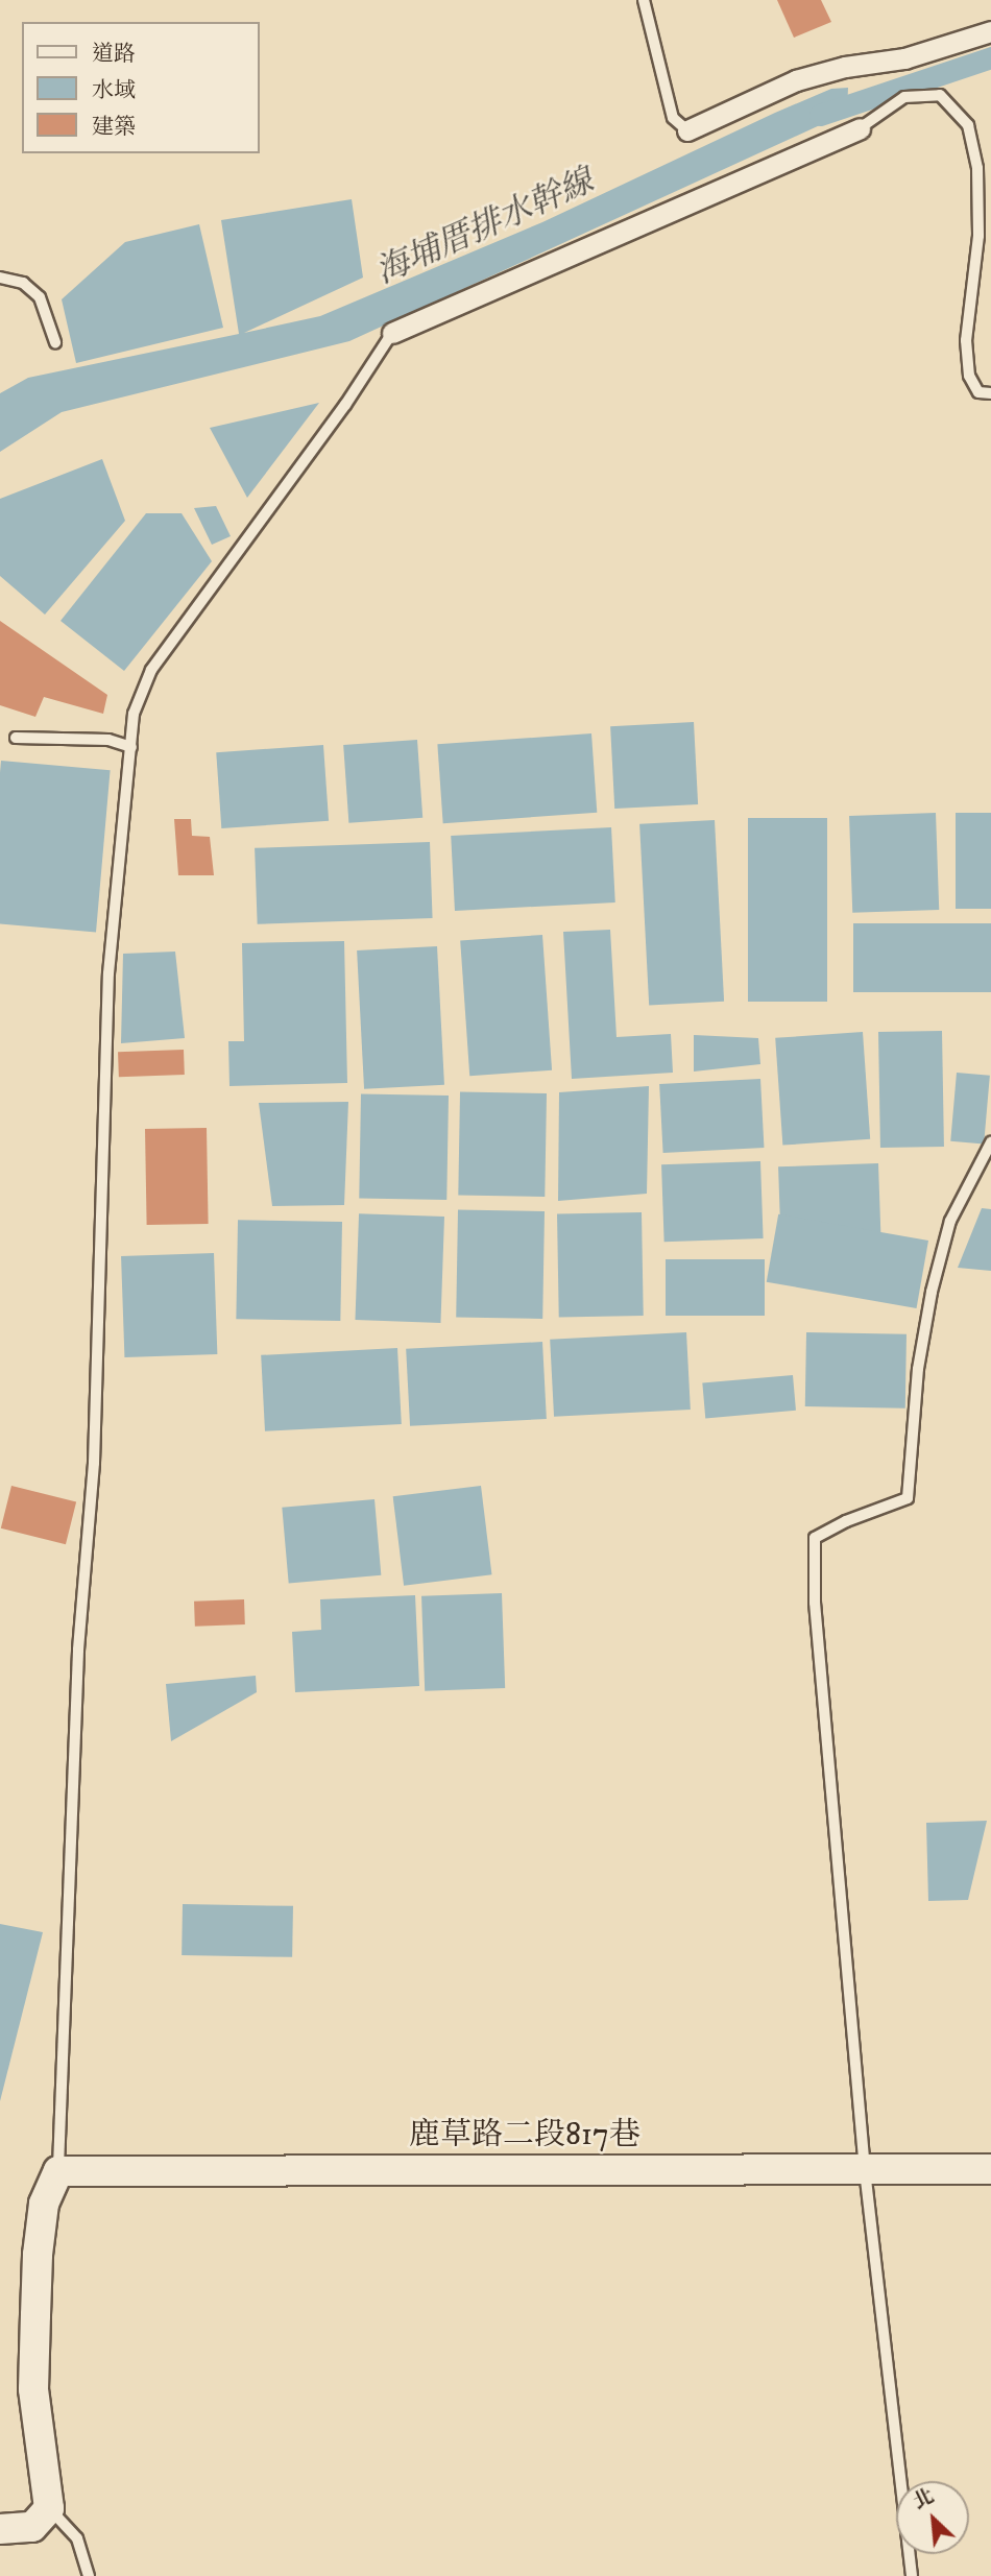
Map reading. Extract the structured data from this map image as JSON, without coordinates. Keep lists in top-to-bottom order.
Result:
{
  "streets": {
    "street": ["鹿草路二段817巷"]
  },
  "water": ["海埔厝排水幹線"],
  "legend": ["道路", "水域", "建築"],
  "north": "top left"
}
